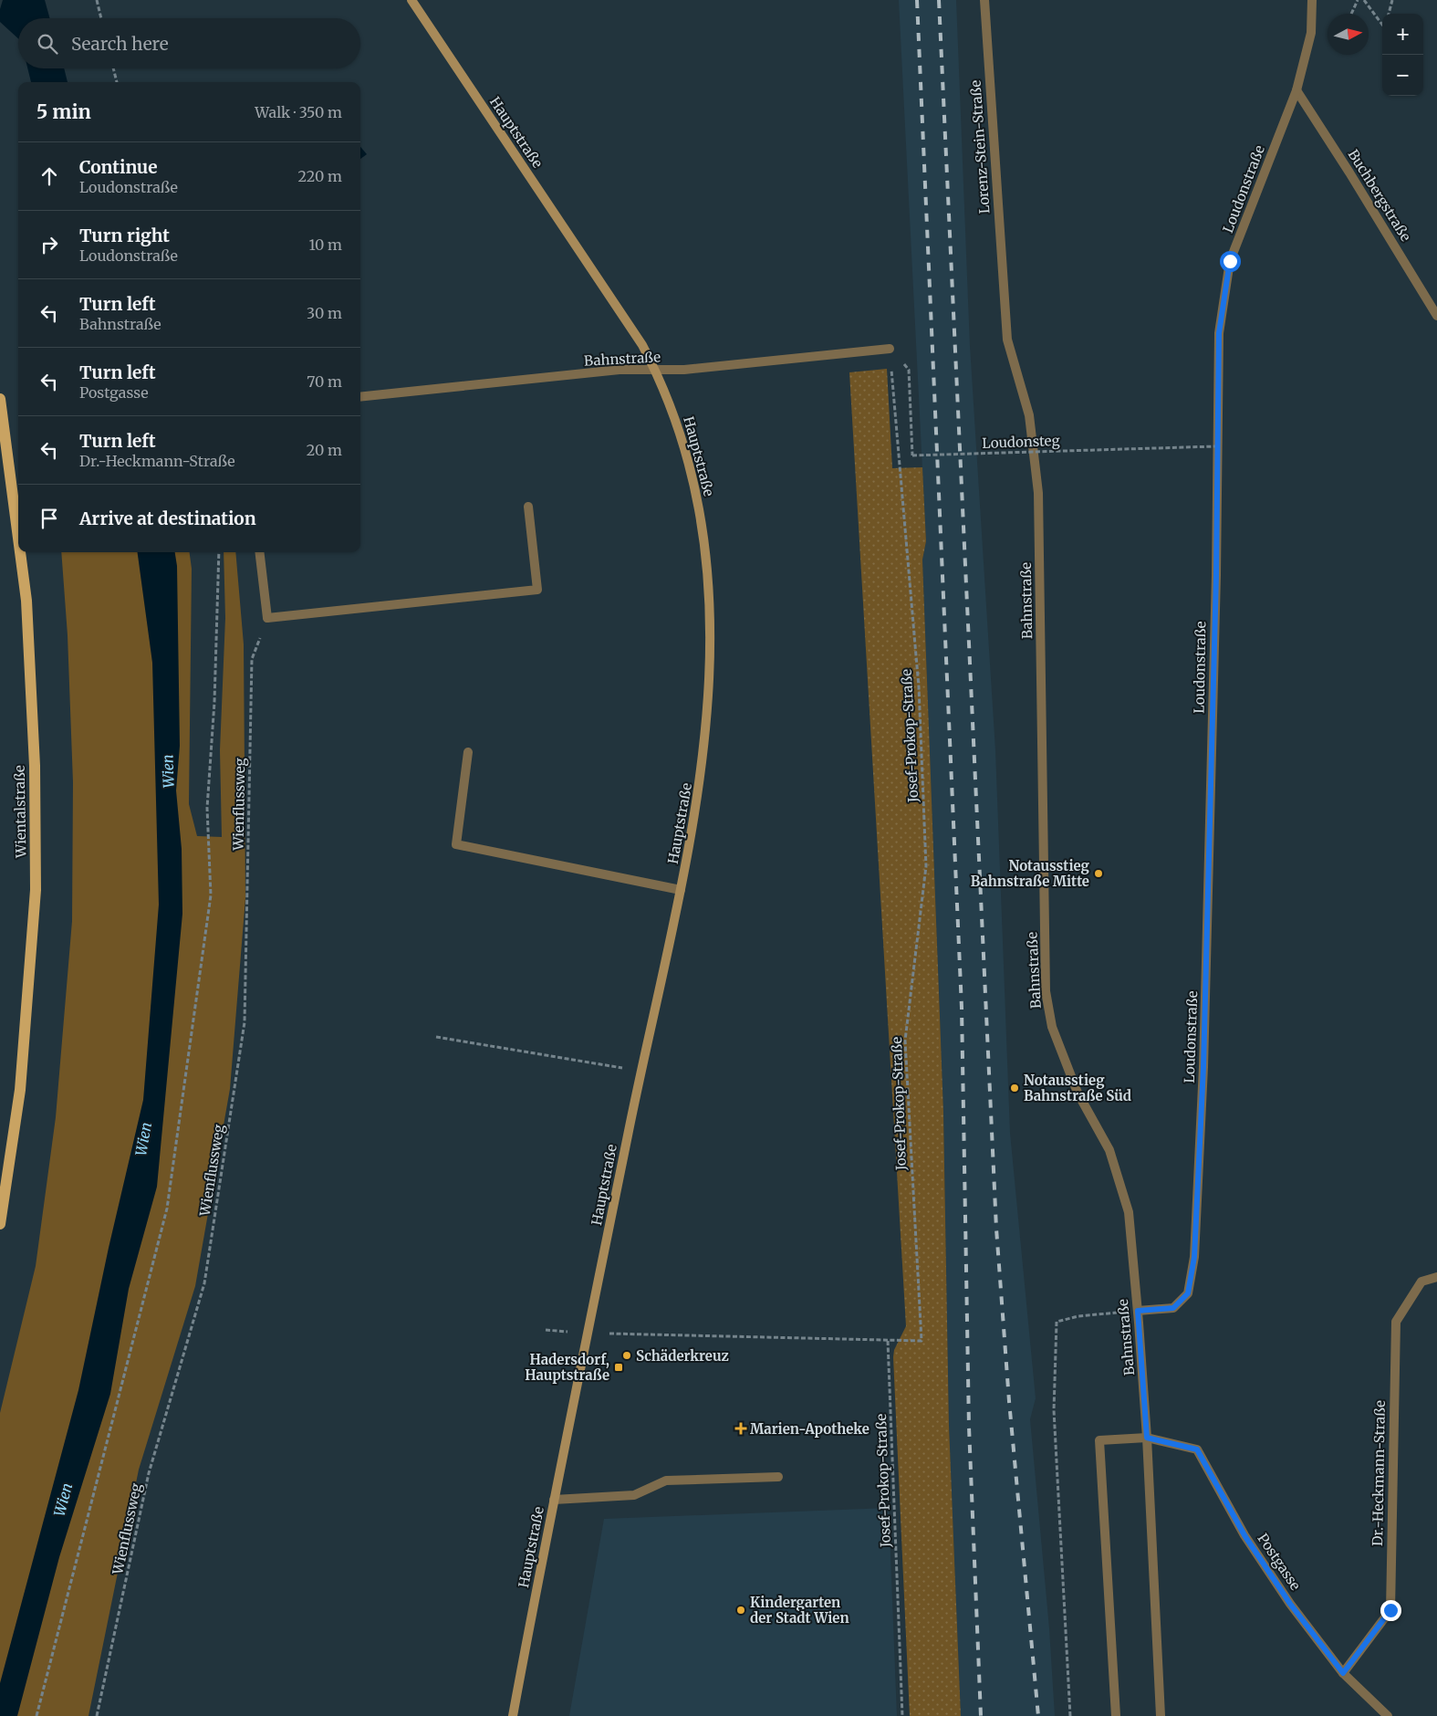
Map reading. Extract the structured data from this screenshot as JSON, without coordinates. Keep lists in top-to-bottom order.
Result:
{
  "streets": {
    "main road": ["Hauptstraße", "Wientalstraße"],
    "street": [
      "Lorenz-Stein-Straße",
      "Loudonstraße",
      "Buchbergstraße",
      "Bahnstraße",
      "Dr.-Heckmann-Straße",
      "Postgasse"
    ],
    "path": ["Loudonsteg", "Josef-Prokop-Straße", "Wienflussweg"]
  },
  "crossings": [
    ["Hauptstraße", "Bahnstraße"],
    ["Lorenz-Stein-Straße", "Bahnstraße"],
    ["Loudonstraße", "Buchbergstraße"],
    ["Loudonstraße", "Bahnstraße"],
    ["Loudonstraße", "Loudonsteg"],
    ["Bahnstraße", "Josef-Prokop-Straße"],
    ["Bahnstraße", "Postgasse"],
    ["Dr.-Heckmann-Straße", "Postgasse"]
  ],
  "water": ["Wien"],
  "places": {
    "other": [
      "Notausstieg Bahnstraße Mitte",
      "Notausstieg Bahnstraße Süd",
      "Schäderkreuz",
      "Kindergarten der Stadt Wien"
    ],
    "transit": ["Hadersdorf, Hauptstraße"],
    "health": ["Marien-Apotheke"]
  },
  "north": "right",
  "page": {
    "map_buttons": ["+", "−"],
    "search": "Search here",
    "heading": ["5 min", "Walk · 350 m"],
    "list": [
      ["Continue", "Loudonstraße", "220 m"],
      ["Turn right", "Loudonstraße", "10 m"],
      ["Turn left", "Bahnstraße", "30 m"],
      ["Turn left", "Postgasse", "70 m"],
      ["Turn left", "Dr.-Heckmann-Straße", "20 m"],
      "Arrive at destination"
    ]
  }
}
